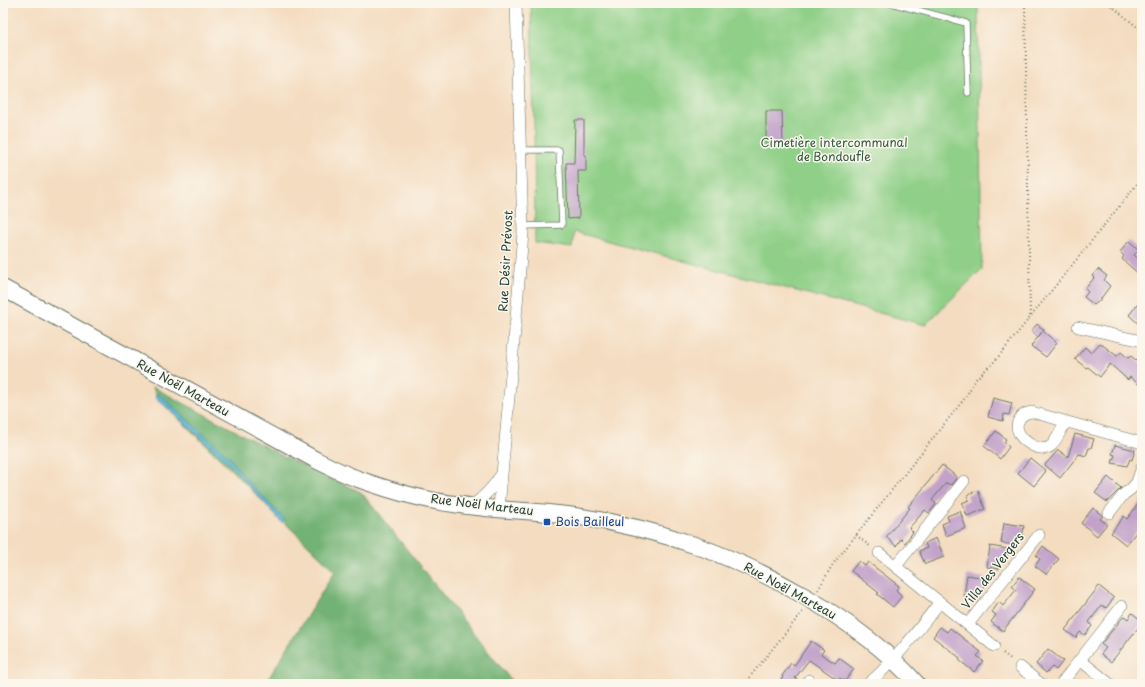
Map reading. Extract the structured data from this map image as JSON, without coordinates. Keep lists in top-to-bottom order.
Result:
{
  "streets": {
    "street": ["Rue Désir Prévost", "Rue Noël Marteau", "Villa des Vergers"]
  },
  "crossings": [
    ["Rue Désir Prévost", "Rue Noël Marteau"]
  ],
  "parks": ["Cimetière intercommunal de Bondoufle"],
  "places": {
    "transit": ["Bois Bailleul"]
  }
}
